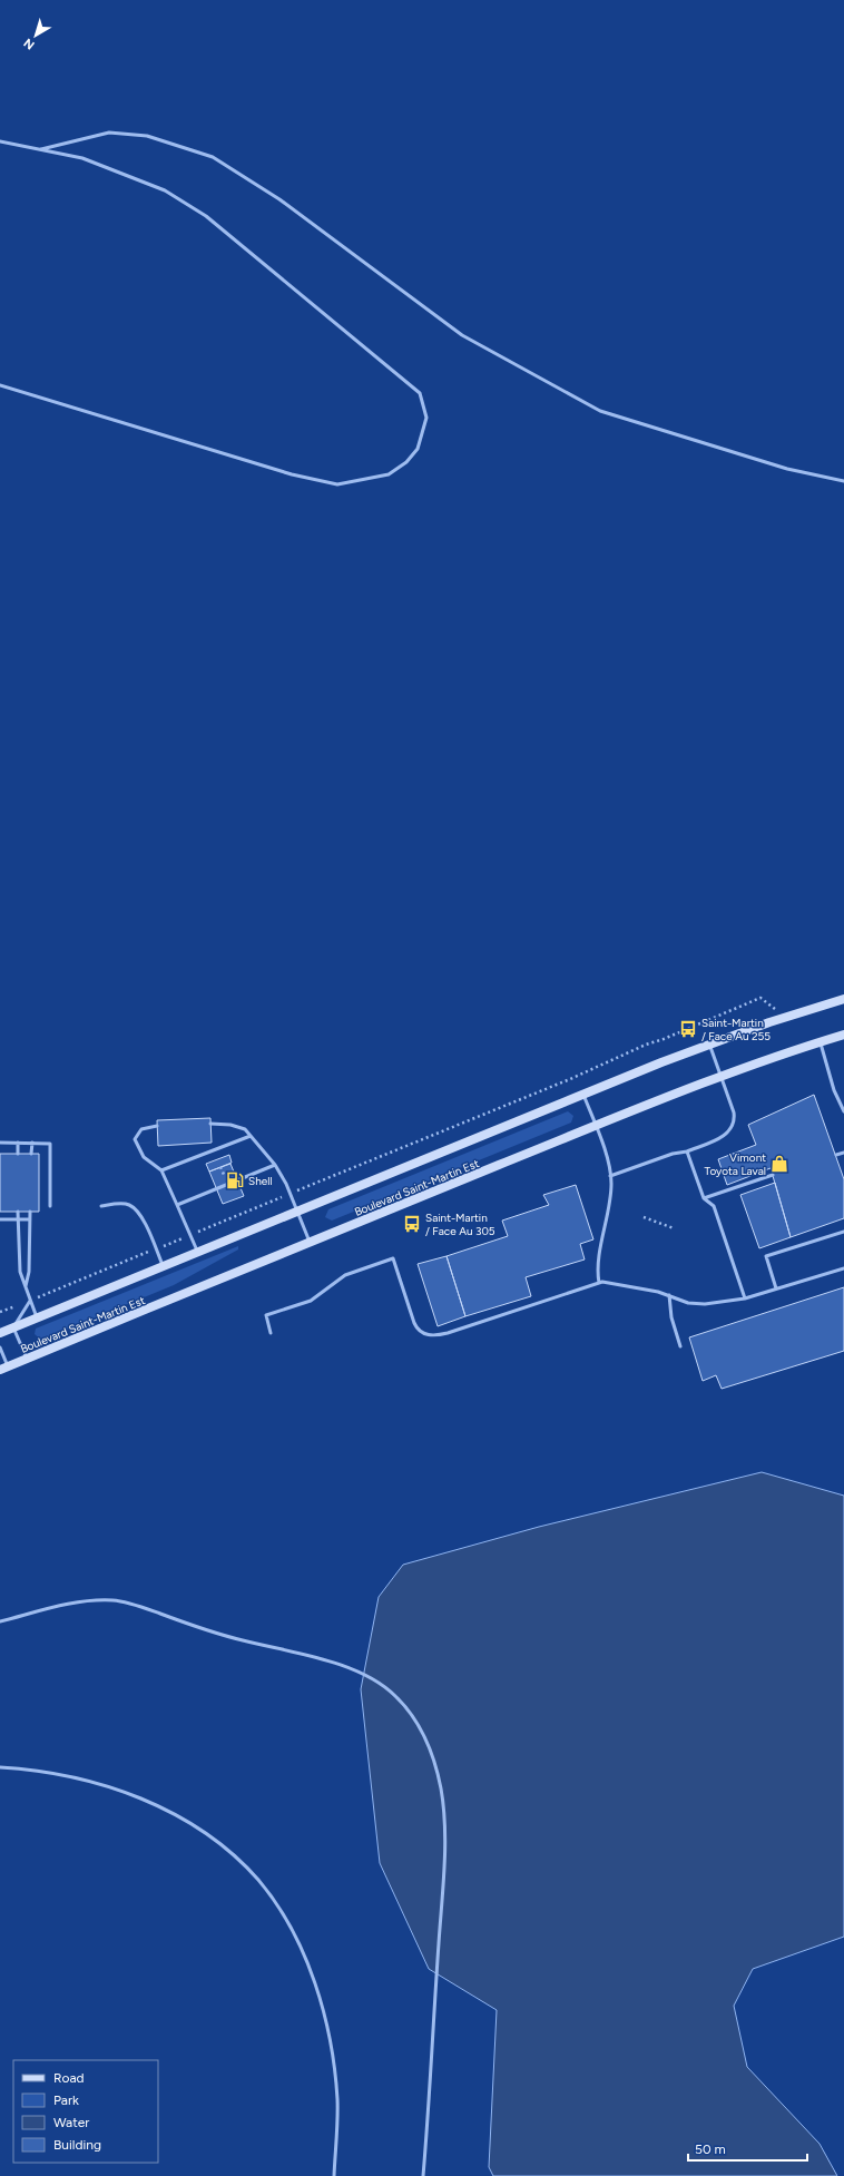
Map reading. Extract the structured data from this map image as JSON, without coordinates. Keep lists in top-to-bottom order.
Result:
{
  "streets": {
    "main road": ["Boulevard Saint-Martin Est"]
  },
  "places": {
    "bus stop": ["Saint-Martin / Face Au 255", "Saint-Martin / Face Au 305"],
    "shop": ["Vimont Toyota Laval"],
    "fuel station": ["Shell"]
  },
  "legend": [
    "Road",
    "Park",
    "Water",
    "Building"
  ],
  "scale_bar": "50 m",
  "north": "bottom left"
}
